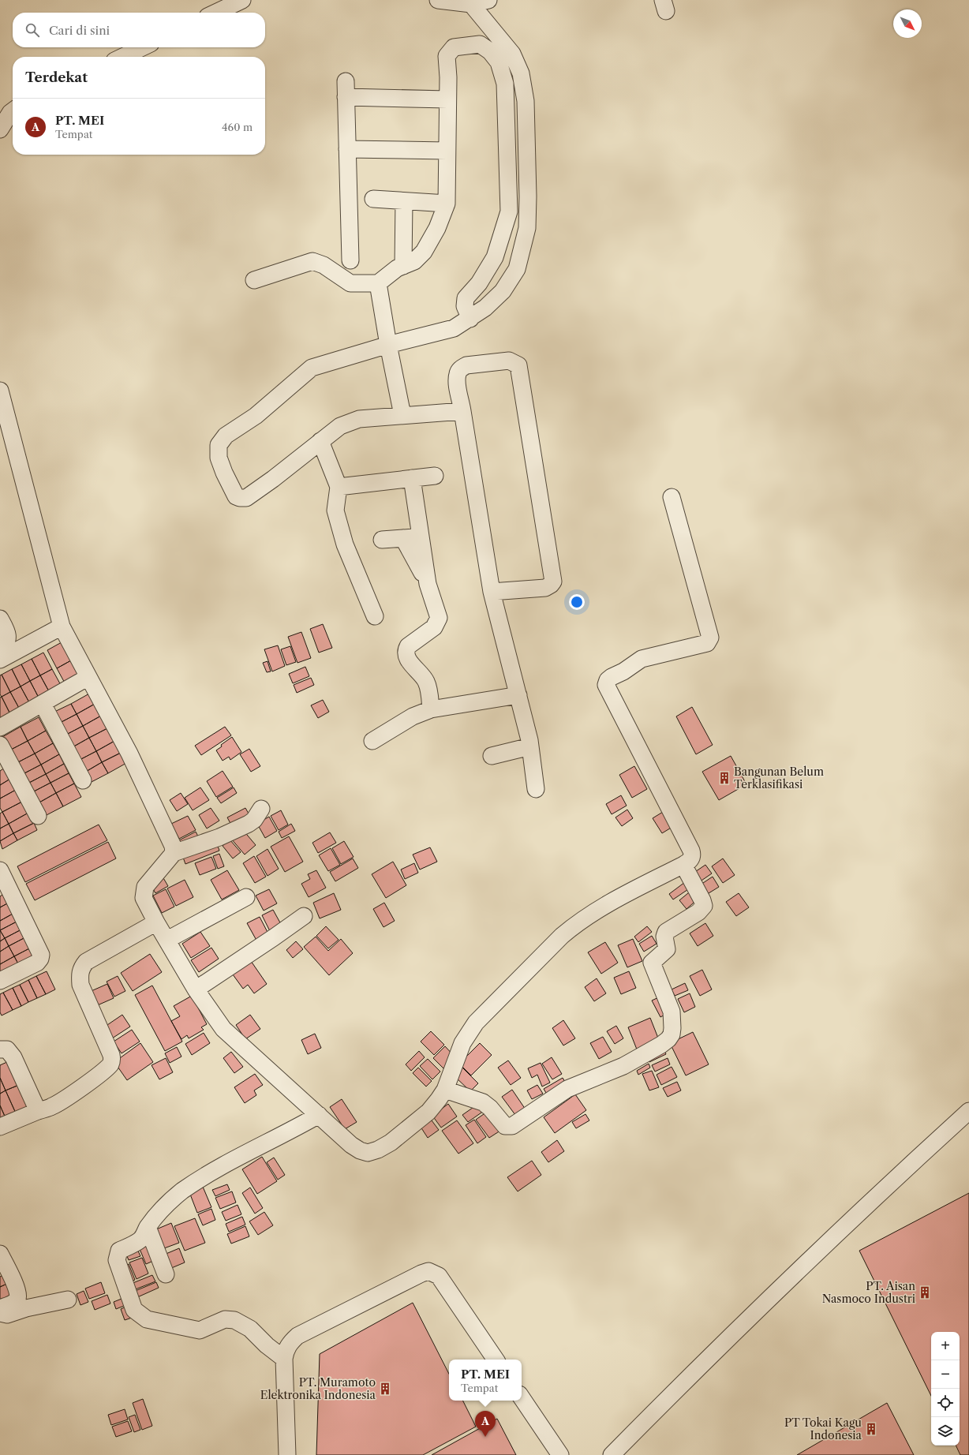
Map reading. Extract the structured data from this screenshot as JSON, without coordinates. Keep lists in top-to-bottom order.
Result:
{
  "places": {
    "building": [
      "Bangunan Belum Terklasifikasi",
      "PT. Aisan Nasmoco Industri",
      "PT. Muramoto Elektronika Indonesia",
      "PT Tokai Kagu Indonesia"
    ]
  },
  "north": "bottom right",
  "page": {
    "search": "Cari di sini",
    "heading": "Terdekat",
    "list": [
      {
        "mark": "A",
        "name": "PT. MEI",
        "note": "Tempat",
        "value": "460 m"
      }
    ],
    "map_buttons": ["+", "−"],
    "popup": ["PT. MEI", "Tempat"],
    "pins": "A"
  }
}
